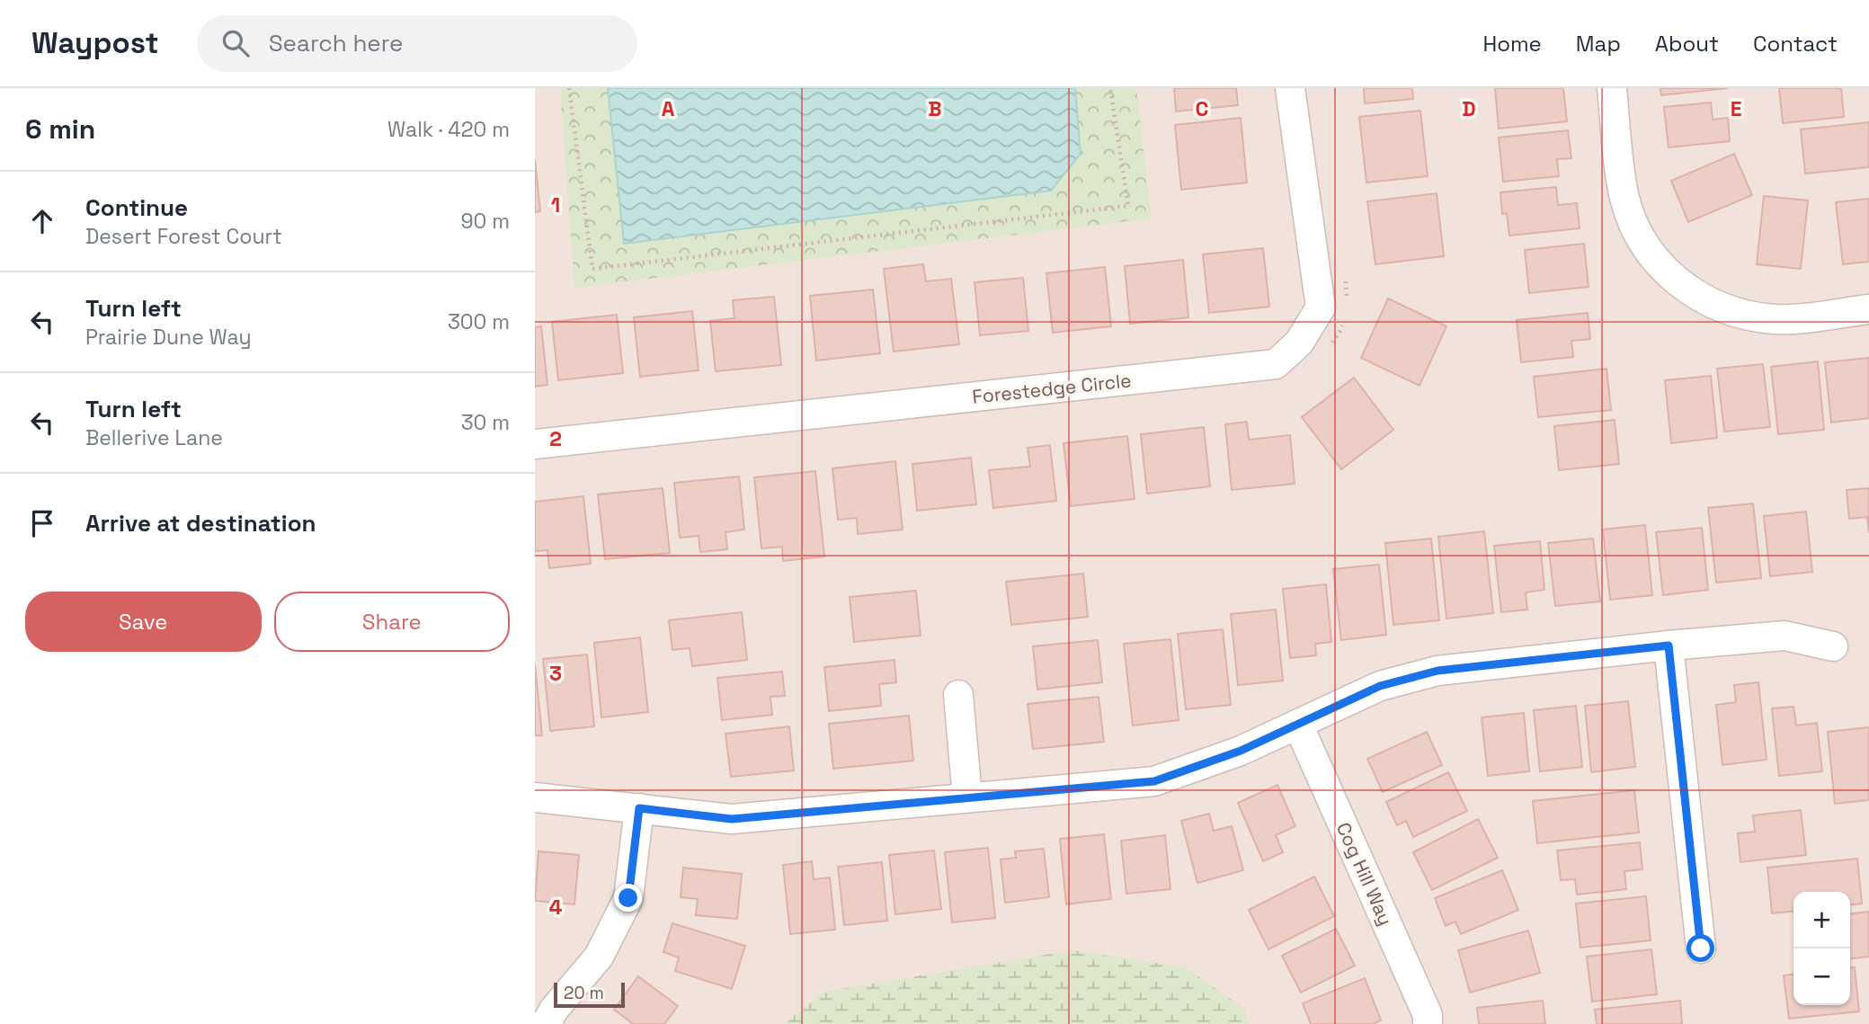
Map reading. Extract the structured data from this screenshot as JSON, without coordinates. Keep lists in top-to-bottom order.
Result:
{
  "streets": {
    "street": ["Forestedge Circle", "Cog Hill Way"]
  },
  "scale_bar": "20 m",
  "page": {
    "header": "Waypost",
    "search": "Search here",
    "nav": [
      "Home",
      "Map",
      "About",
      "Contact"
    ],
    "heading": ["6 min", "Walk · 420 m"],
    "list": [
      ["Continue", "Desert Forest Court", "90 m"],
      ["Turn left", "Prairie Dune Way", "300 m"],
      ["Turn left", "Bellerive Lane", "30 m"],
      "Arrive at destination"
    ],
    "buttons": ["Save", "Share"],
    "map_buttons": ["+", "−"],
    "scale": "20 m"
  },
  "grid": {
    "columns": [
      "A",
      "B",
      "C",
      "D",
      "E"
    ],
    "rows": [
      "1",
      "2",
      "3",
      "4"
    ]
  }
}
